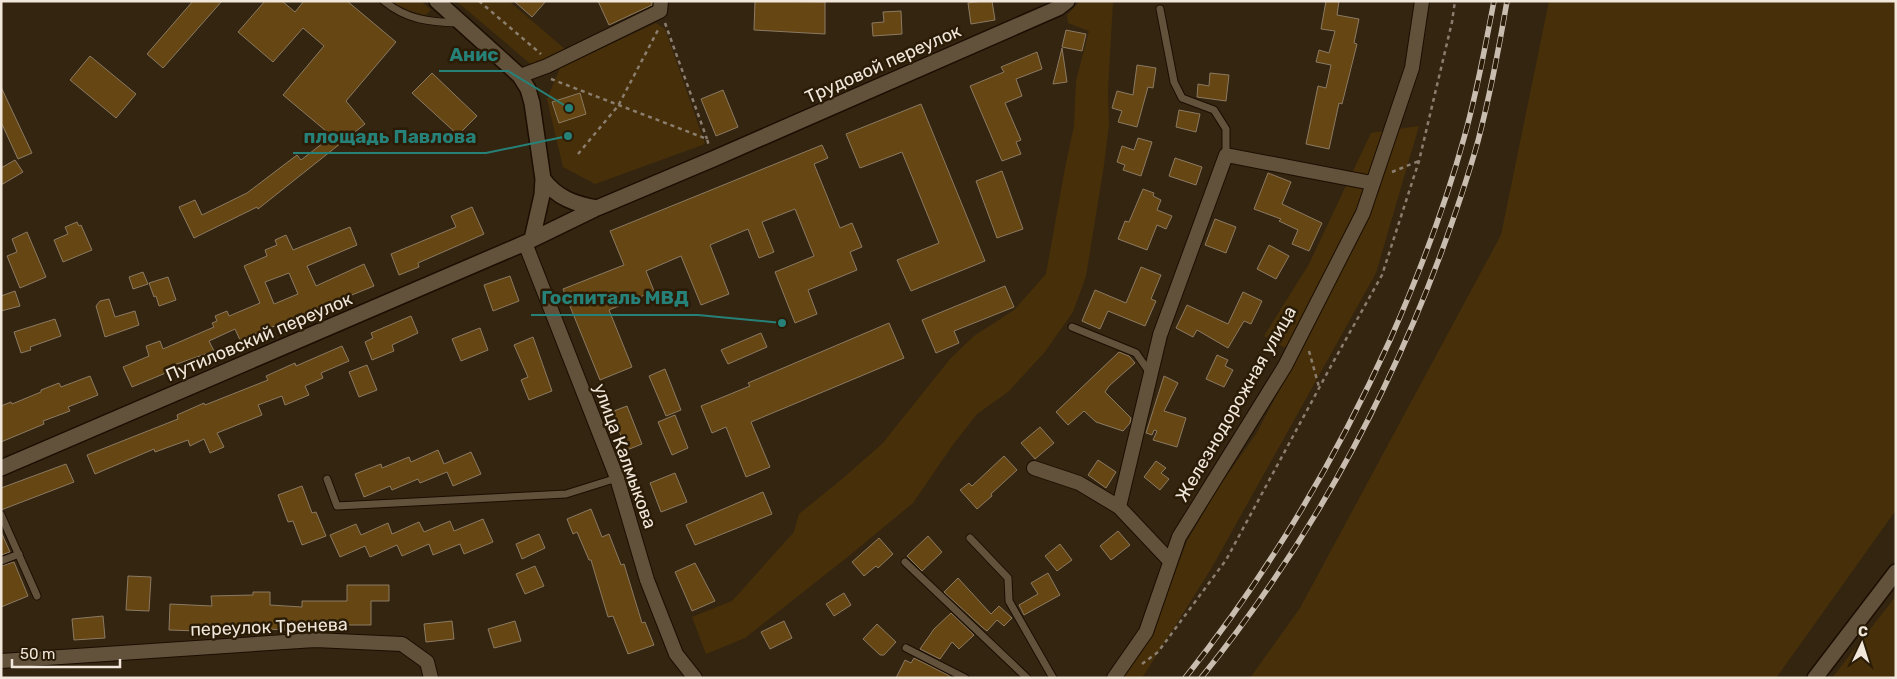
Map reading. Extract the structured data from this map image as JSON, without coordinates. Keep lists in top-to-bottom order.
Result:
{
  "streets": {
    "street": [
      "Трудовой переулок",
      "Путиловский переулок",
      "Железнодорожная улица",
      "улица Калмыкова",
      "переулок Тренева"
    ]
  },
  "crossings": [
    ["Трудовой переулок", "Путиловский переулок"],
    ["Путиловский переулок", "улица Калмыкова"]
  ],
  "places": ["Анис", "площадь Павлова", "Госпиталь МВД"],
  "scale_bar": "50 m",
  "north": "top"
}
